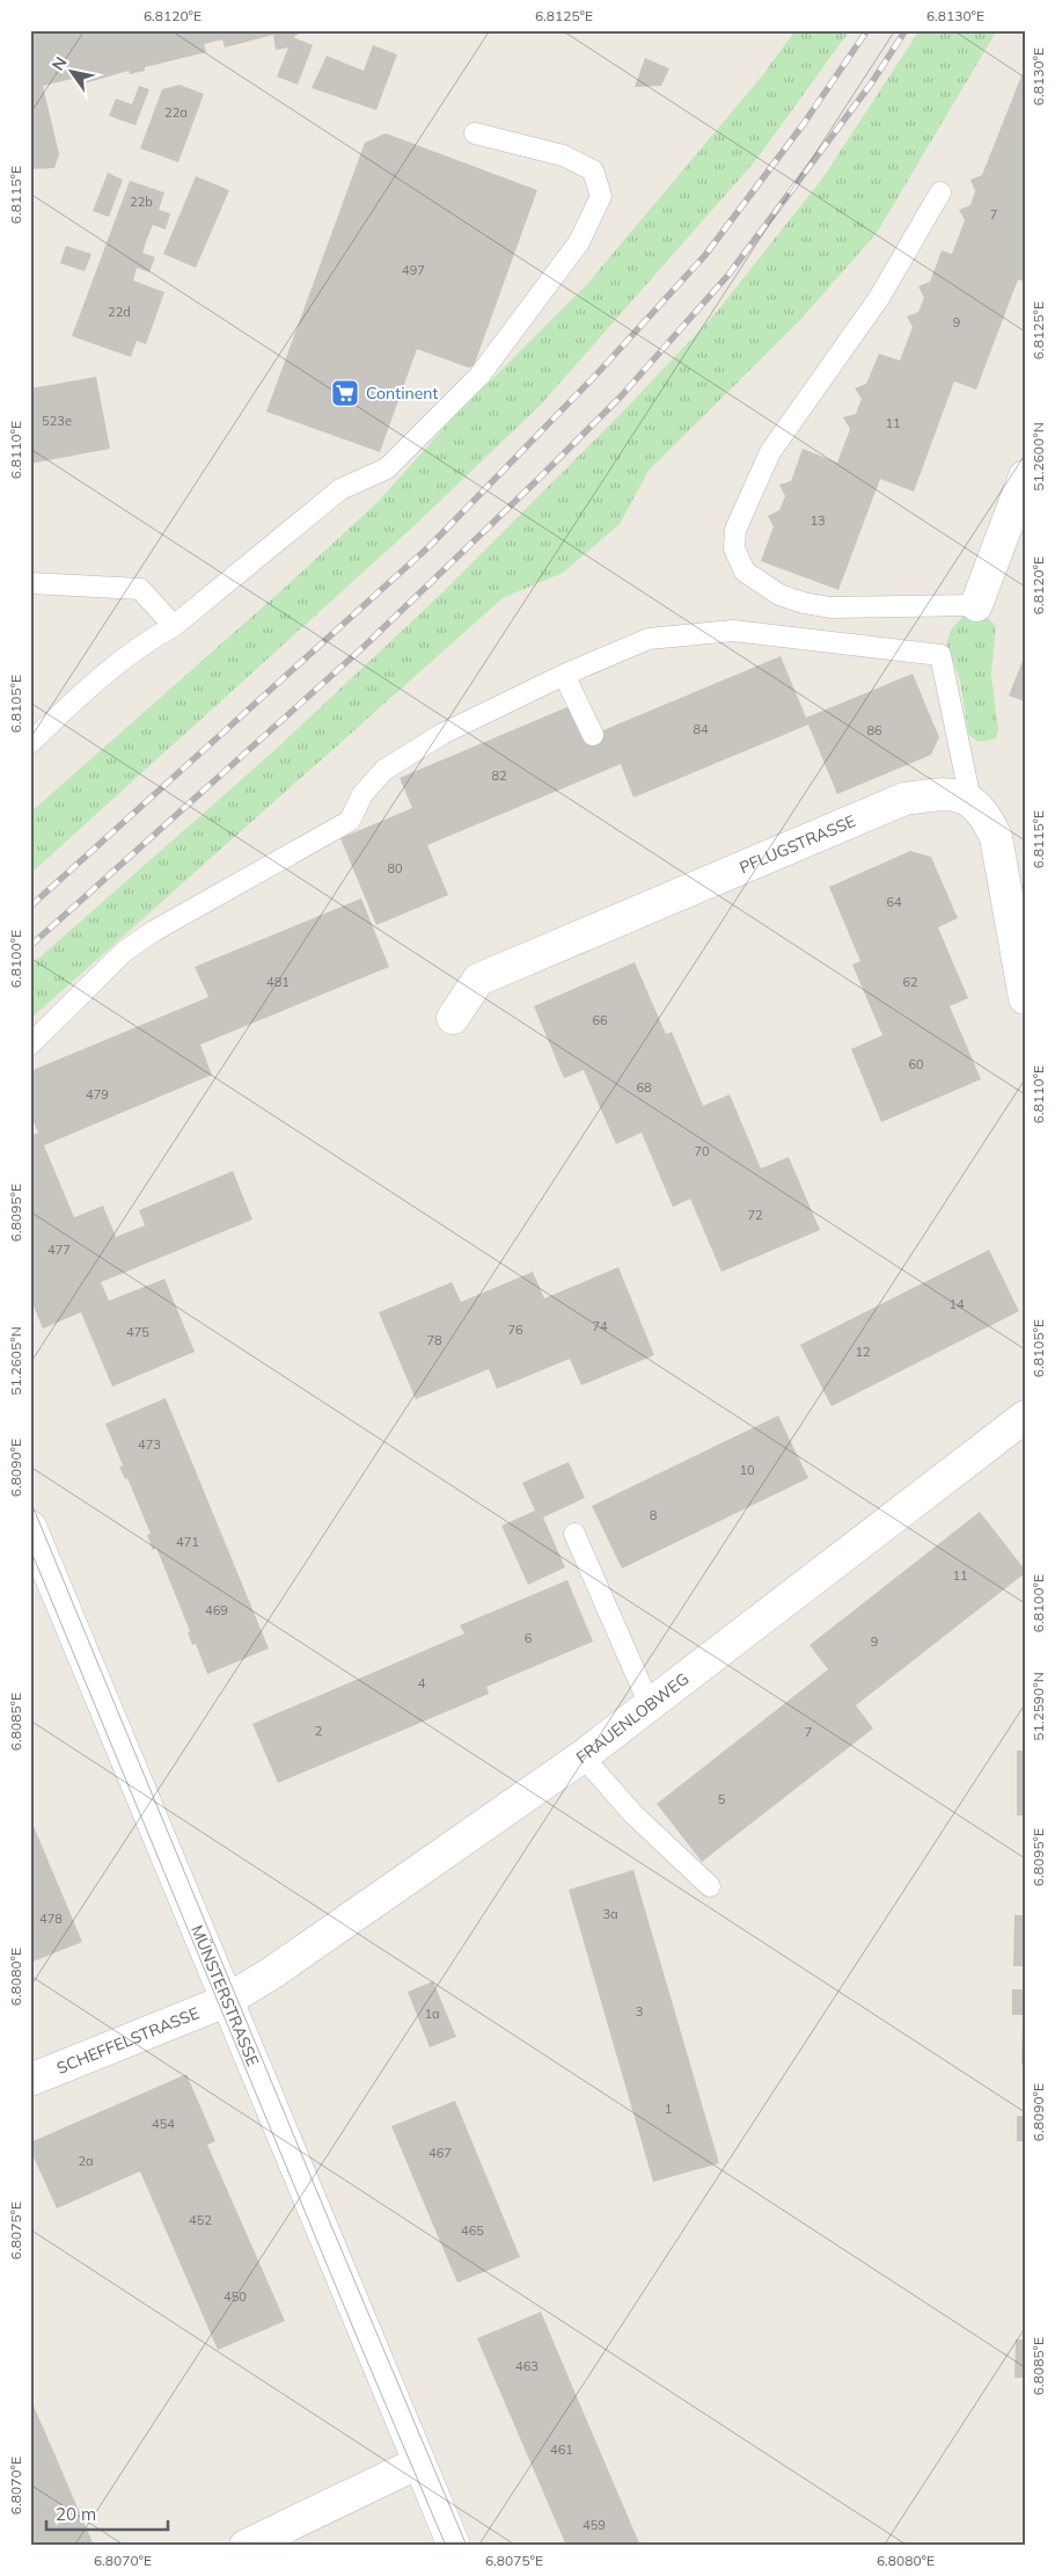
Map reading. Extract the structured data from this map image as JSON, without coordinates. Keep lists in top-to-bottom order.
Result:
{
  "streets": {
    "street": [
      "PFLUGSTRASSE",
      "FRAUENLOBWEG",
      "MÜNSTERSTRASSE",
      "SCHEFFELSTRASSE"
    ]
  },
  "crossings": [
    ["FRAUENLOBWEG", "MÜNSTERSTRASSE"],
    ["FRAUENLOBWEG", "SCHEFFELSTRASSE"],
    ["MÜNSTERSTRASSE", "SCHEFFELSTRASSE"]
  ],
  "places": {
    "supermarket": ["Continent"]
  },
  "house_numbers": [
    "22a",
    "22b",
    "7",
    "497",
    "22d",
    "9",
    "523e",
    "11",
    "13",
    "84",
    "86",
    "82",
    "80",
    "64",
    "481",
    "62",
    "66",
    "60",
    "68",
    "479",
    "70",
    "72",
    "477",
    "14",
    "74",
    "76",
    "475",
    "78",
    "12",
    "473",
    "10",
    "8",
    "471",
    "11",
    "469",
    "6",
    "9",
    "4",
    "2",
    "7",
    "5",
    "3a",
    "478",
    "3",
    "1a",
    "1",
    "454",
    "467",
    "2a",
    "452",
    "465",
    "450",
    "463",
    "461",
    "459"
  ],
  "scale_bar": "20 m",
  "north": "top left",
  "coordinates": [
    "6.8120°E",
    "6.8125°E",
    "6.8130°E",
    "6.8115°E",
    "6.8110°E",
    "51.2600°N",
    "6.8105°E",
    "6.8100°E",
    "6.8095°E",
    "51.2605°N",
    "6.8090°E",
    "51.2590°N",
    "6.8085°E",
    "6.8080°E",
    "6.8075°E",
    "6.8070°E"
  ]
}
